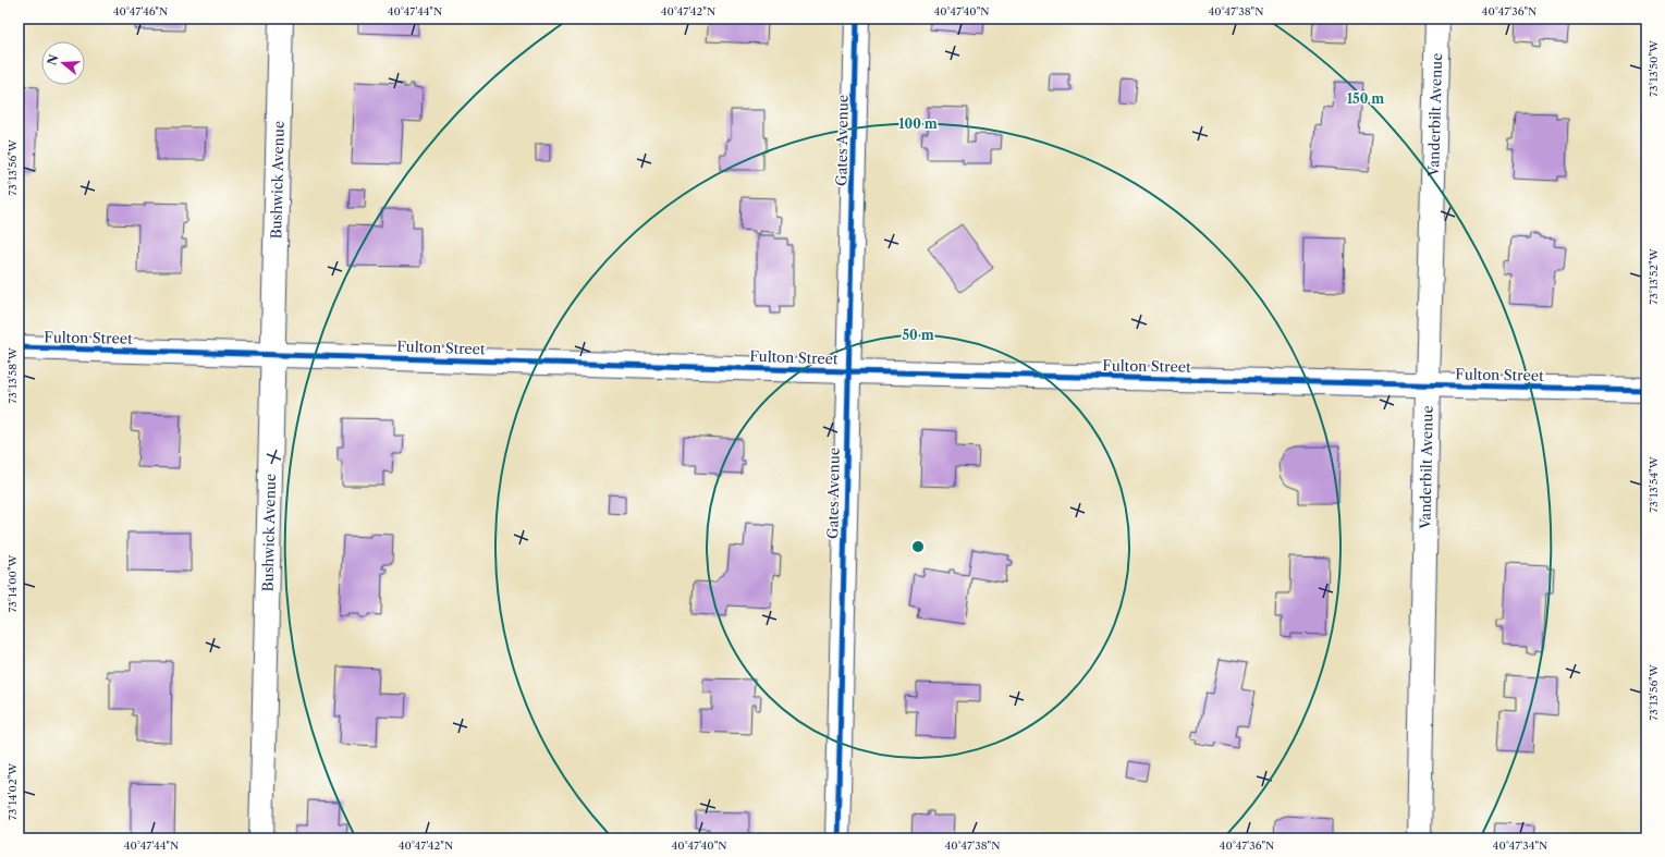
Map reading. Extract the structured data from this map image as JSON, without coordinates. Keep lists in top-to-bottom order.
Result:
{
  "streets": {
    "street": [
      "Vanderbilt Avenue",
      "Gates Avenue",
      "Bushwick Avenue",
      "Fulton Street"
    ]
  },
  "crossings": [
    ["Vanderbilt Avenue", "Fulton Street"],
    ["Gates Avenue", "Fulton Street"],
    ["Bushwick Avenue", "Fulton Street"]
  ],
  "north": "left",
  "coordinates": [
    "40°47'46\"N",
    "40°47'44\"N",
    "40°47'42\"N",
    "40°47'40\"N",
    "40°47'38\"N",
    "40°47'36\"N",
    "73°13'50\"W",
    "73°13'56\"W",
    "73°13'52\"W",
    "73°13'58\"W",
    "73°13'54\"W",
    "73°14'00\"W",
    "73°14'02\"W",
    "40°47'34\"N"
  ],
  "rings": ["150 m", "100 m", "50 m"]
}
